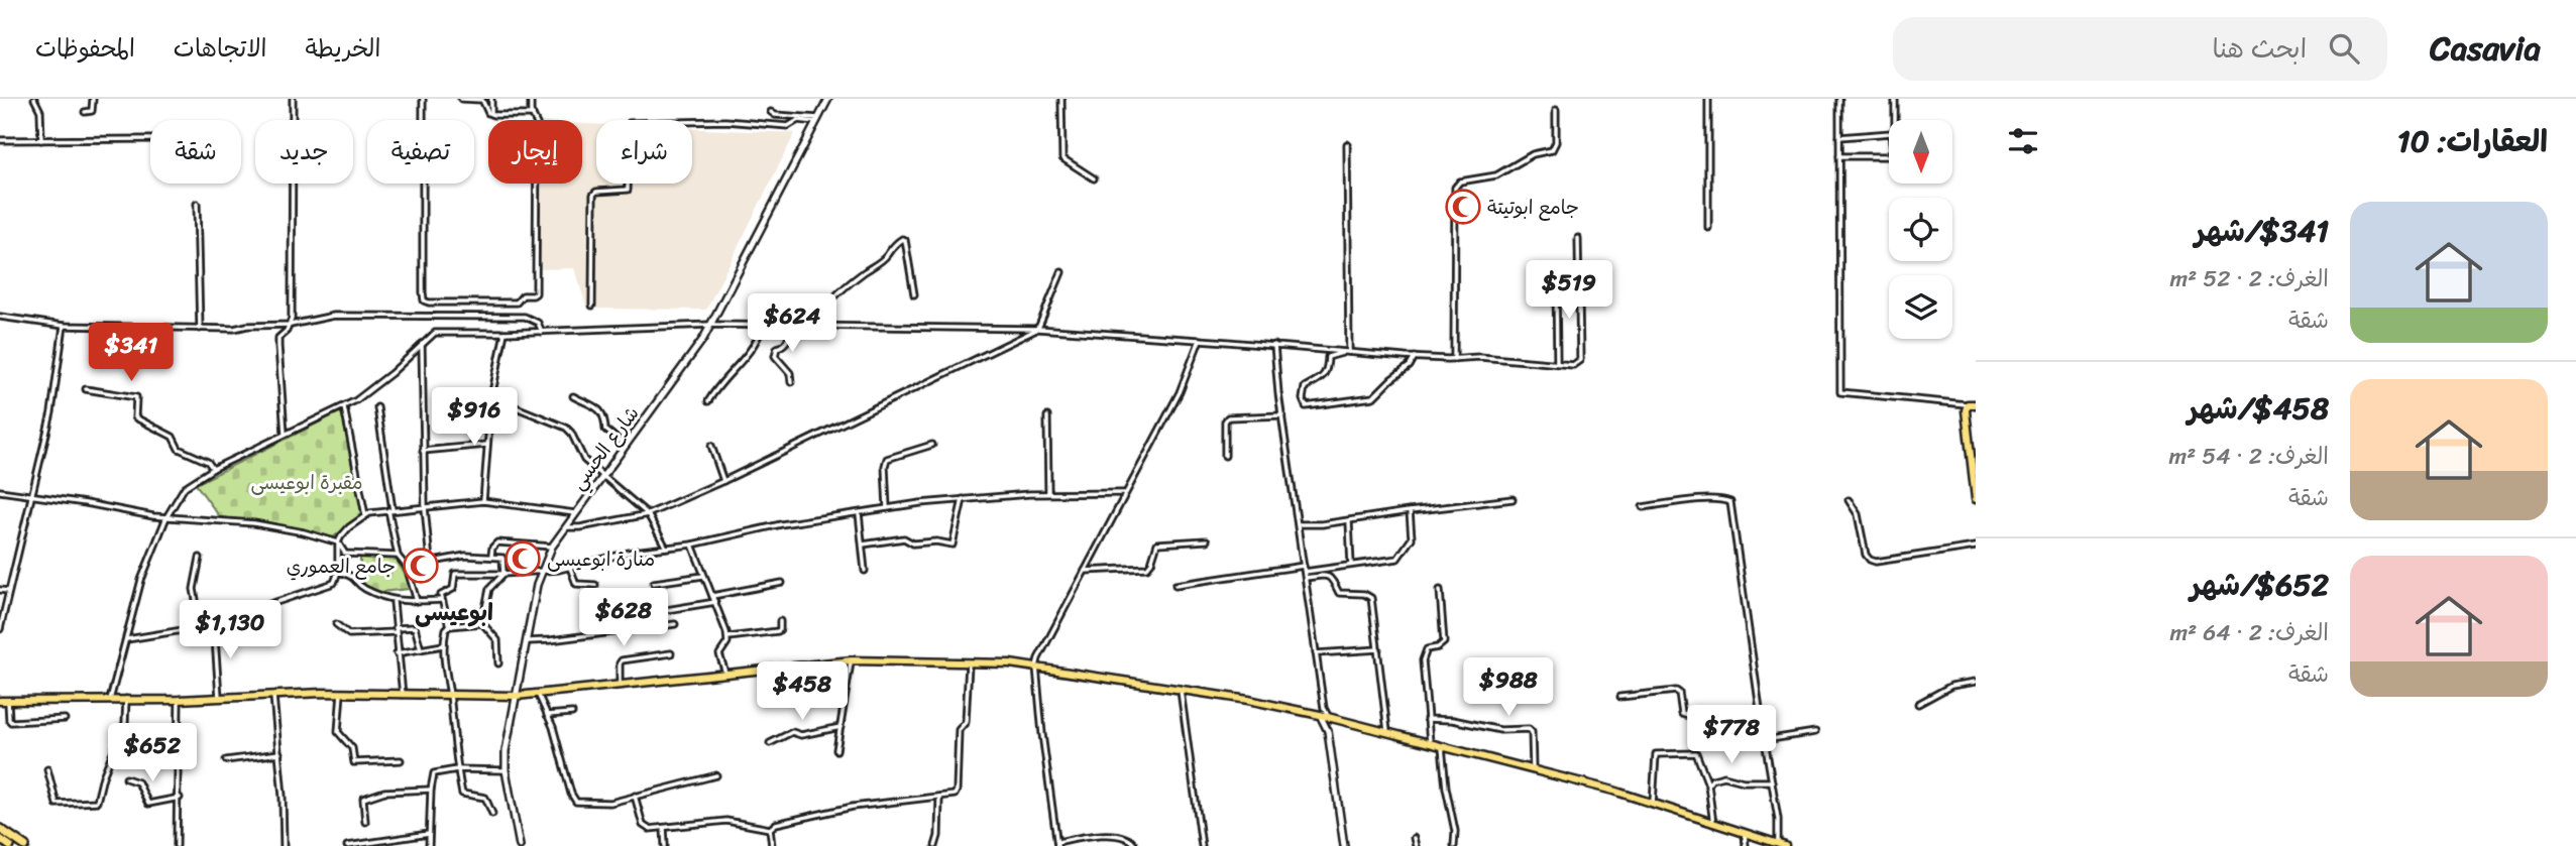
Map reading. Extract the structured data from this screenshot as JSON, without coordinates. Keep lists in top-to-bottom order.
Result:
{
  "streets": {
    "street": ["شارع الحسي"]
  },
  "districts": ["ابوعيسى"],
  "parks": ["مقبرة ابوعيسى"],
  "places": {
    "mosque": ["جامع ابوتيتة", "منارة ابوعيسى", "جامع العموري"]
  },
  "north": "bottom",
  "page": {
    "header": "Casavia",
    "search": "ابحث هنا",
    "nav": ["الخريطة", "الاتجاهات", "المحفوظات"],
    "heading": "العقارات: 10",
    "chip": [
      "شراء",
      "إيجار",
      "تصفية",
      "جديد",
      "شقة"
    ],
    "list": [
      {
        "name": "$341/شهر",
        "note": "الغرف: 2 · 52 m² · شقة"
      },
      {
        "name": "$458/شهر",
        "note": "الغرف: 2 · 54 m² · شقة"
      },
      {
        "name": "$652/شهر",
        "note": "الغرف: 2 · 64 m² · شقة"
      }
    ],
    "price": [
      "$519",
      "$624",
      "$341",
      "$916",
      "$628",
      "$1,130",
      "$988",
      "$458",
      "$778",
      "$652"
    ]
  }
}
